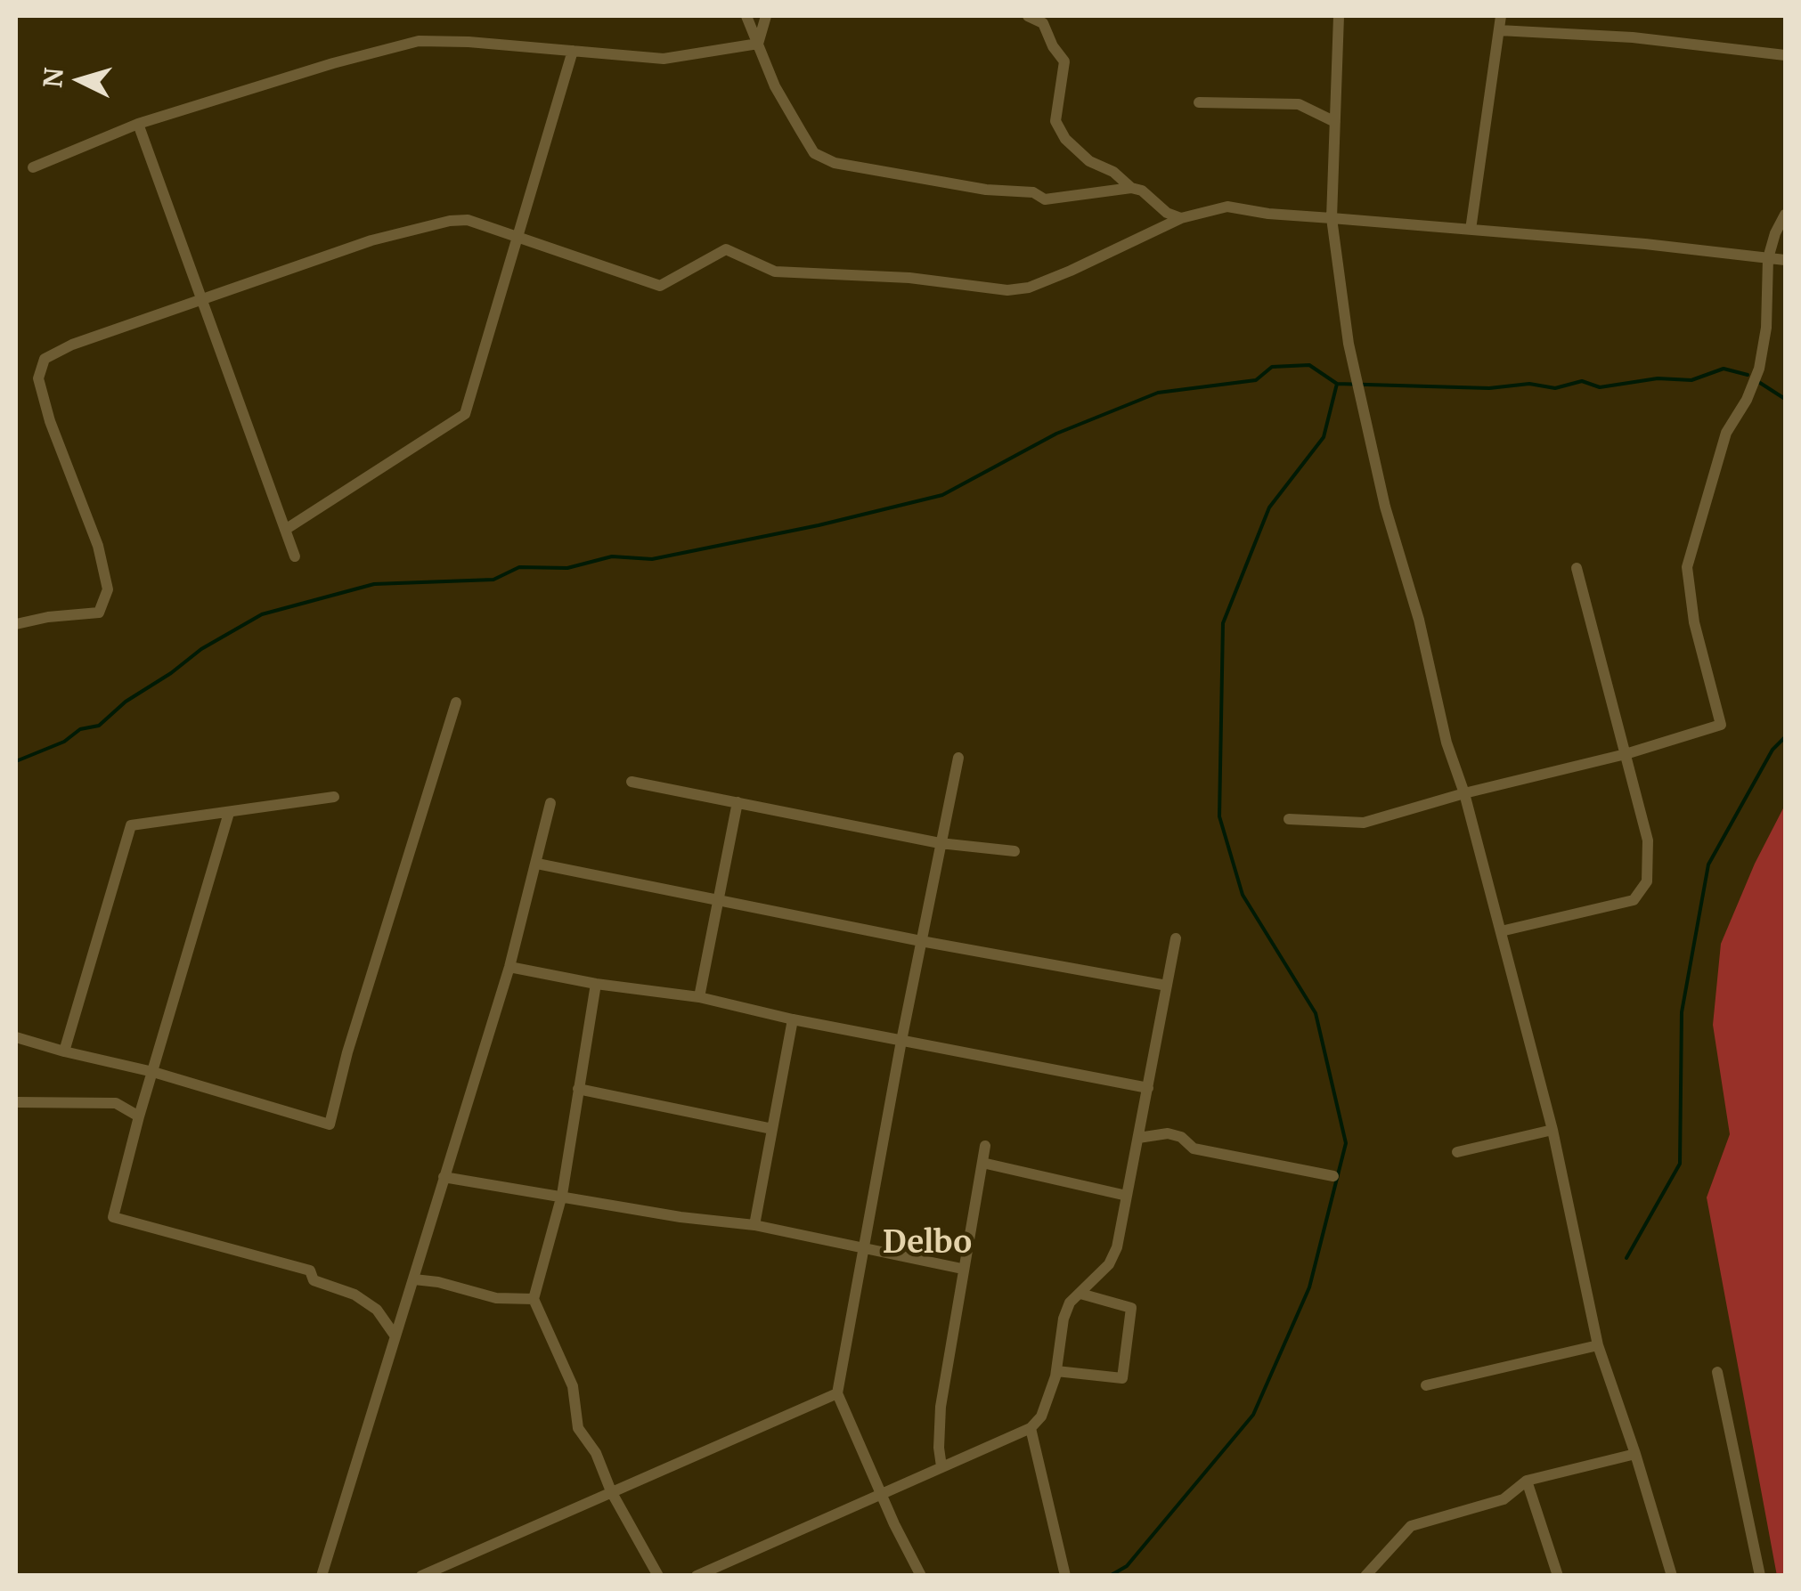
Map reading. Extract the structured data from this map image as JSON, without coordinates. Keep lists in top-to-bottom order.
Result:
{
  "districts": ["Delbo"],
  "north": "left"
}
